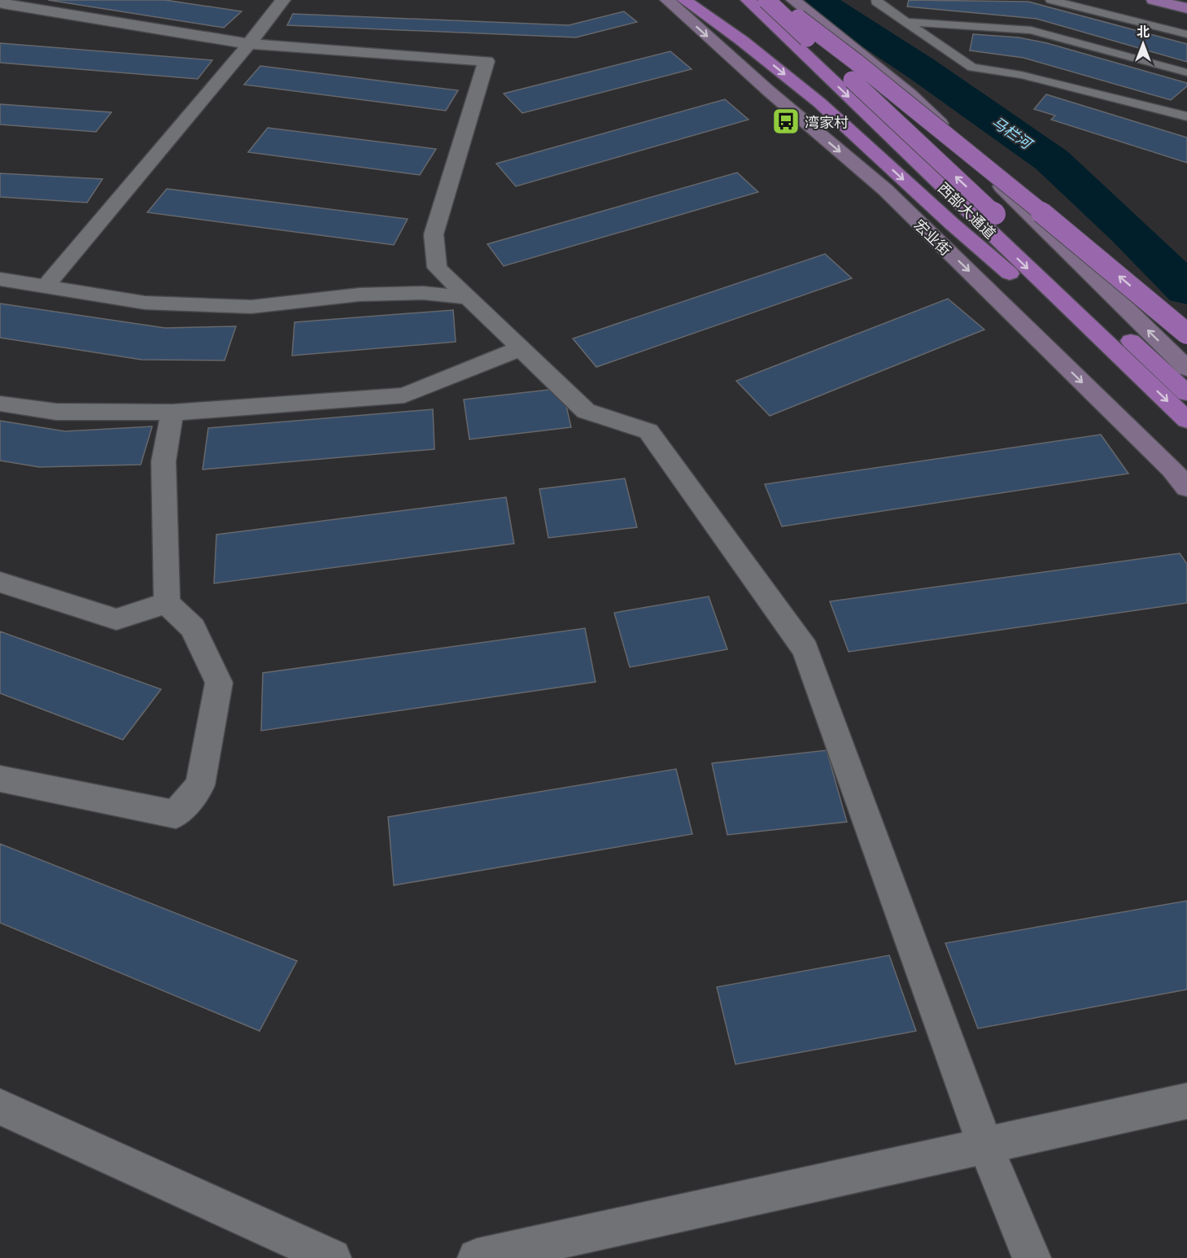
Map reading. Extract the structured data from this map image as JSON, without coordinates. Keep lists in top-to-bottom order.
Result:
{
  "streets": {
    "highway": ["西部大通道"],
    "main road": ["宏业街"]
  },
  "water": ["马栏河"],
  "places": {
    "bus stop": ["湾家村"]
  },
  "north": "top"
}
